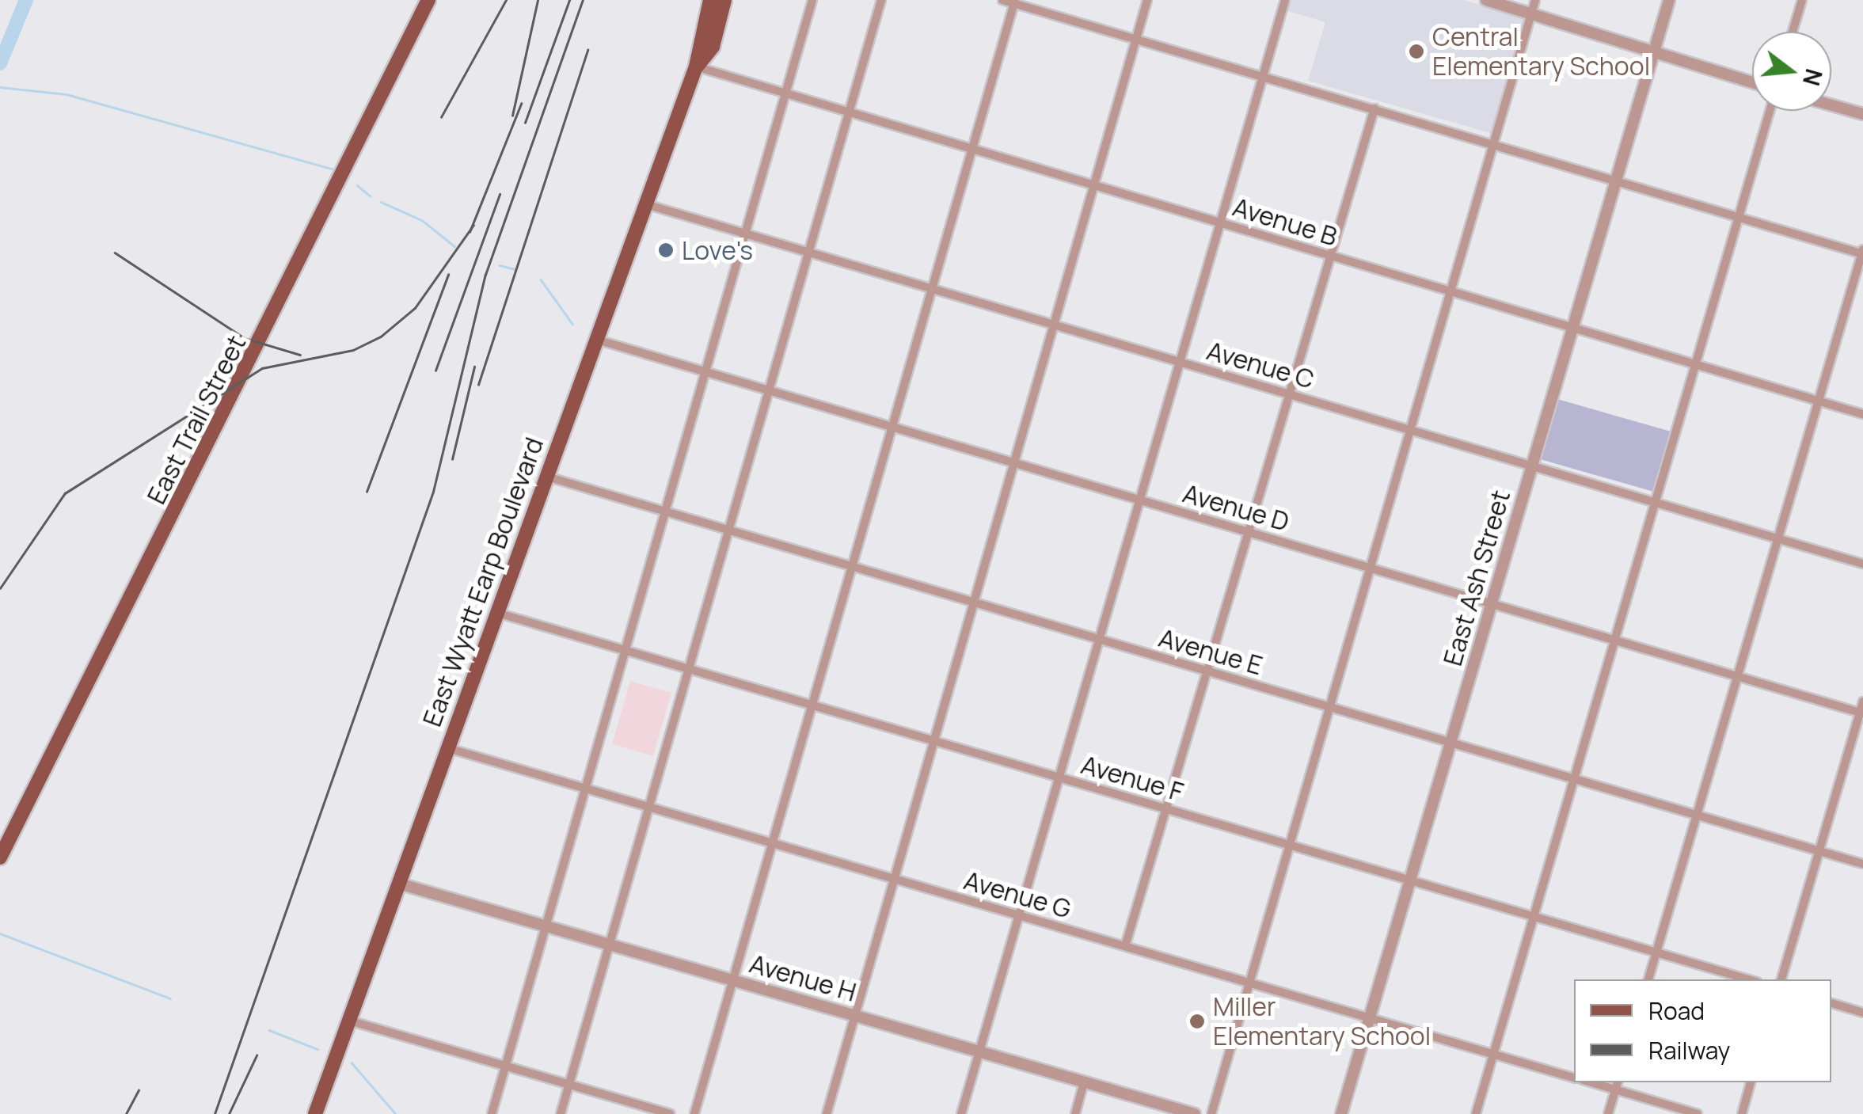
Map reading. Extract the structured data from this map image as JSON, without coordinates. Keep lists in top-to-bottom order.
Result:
{
  "streets": {
    "main road": ["East Trail Street", "East Wyatt Earp Boulevard"],
    "street": [
      "Avenue B",
      "Avenue C",
      "Avenue D",
      "East Ash Street",
      "Avenue E",
      "Avenue F",
      "Avenue G",
      "Avenue H"
    ]
  },
  "crossings": [
    ["Avenue B", "East Ash Street"],
    ["Avenue B", "East Wyatt Earp Boulevard"],
    ["Avenue C", "East Ash Street"],
    ["Avenue C", "East Wyatt Earp Boulevard"],
    ["Avenue D", "East Ash Street"],
    ["Avenue D", "East Wyatt Earp Boulevard"],
    ["East Ash Street", "Avenue E"],
    ["East Ash Street", "Avenue F"],
    ["East Ash Street", "Avenue G"],
    ["East Wyatt Earp Boulevard", "Avenue E"],
    ["East Wyatt Earp Boulevard", "Avenue F"],
    ["East Wyatt Earp Boulevard", "Avenue G"],
    ["East Wyatt Earp Boulevard", "Avenue H"]
  ],
  "places": ["Central Elementary School", "Love's", "Miller Elementary School"],
  "legend": ["Road", "Railway"],
  "north": "right"
}
